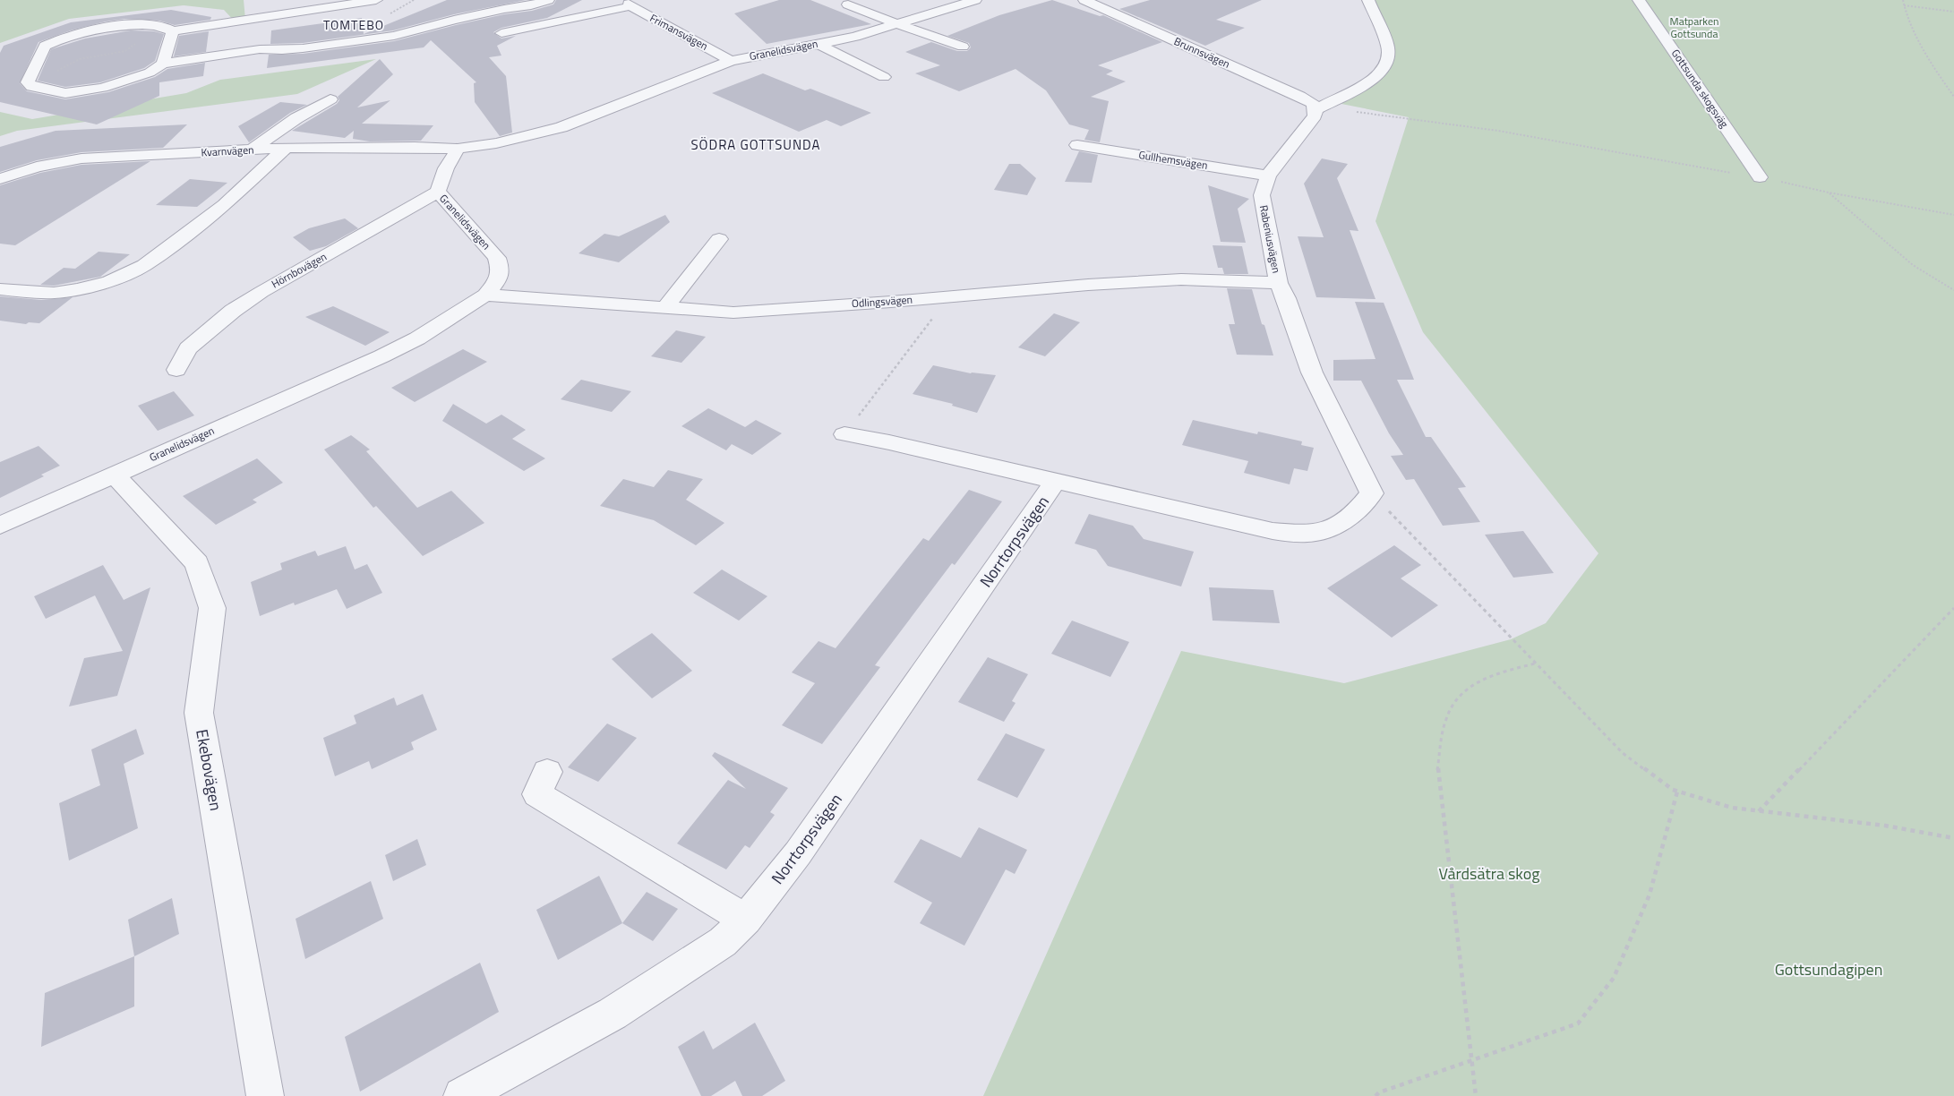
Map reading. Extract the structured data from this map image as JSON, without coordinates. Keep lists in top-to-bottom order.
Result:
{
  "streets": {
    "street": [
      "Frimansvägen",
      "Granelidsvägen",
      "Brunnsvägen",
      "Gottsunda skogsväg",
      "Kvarnvägen",
      "Gullhemsvägen",
      "Rabeniusvägen",
      "Hörnbovägen",
      "Odlingsvägen",
      "Norrtorpsvägen",
      "Ekebovägen"
    ]
  },
  "crossings": [
    ["Frimansvägen", "Granelidsvägen"],
    ["Granelidsvägen", "Kvarnvägen"],
    ["Granelidsvägen", "Hörnbovägen"],
    ["Granelidsvägen", "Odlingsvägen"],
    ["Granelidsvägen", "Ekebovägen"],
    ["Brunnsvägen", "Rabeniusvägen"],
    ["Gullhemsvägen", "Rabeniusvägen"],
    ["Rabeniusvägen", "Odlingsvägen"],
    ["Rabeniusvägen", "Norrtorpsvägen"]
  ],
  "districts": ["TOMTEBO", "SÖDRA GOTTSUNDA"],
  "parks": ["Matparken Gottsunda", "Vårdsätra skog", "Gottsundagipen"]
}
